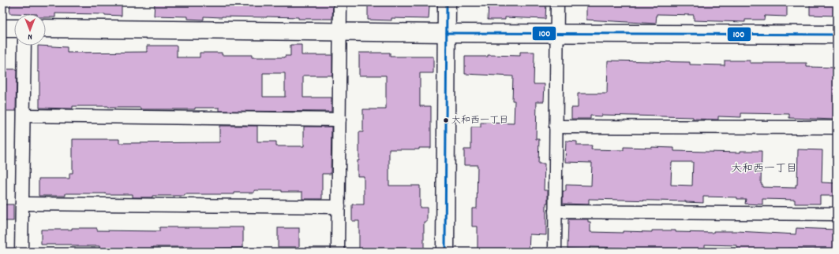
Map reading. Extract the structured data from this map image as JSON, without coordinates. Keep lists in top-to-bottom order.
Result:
{
  "districts": ["大和西一丁目"],
  "places": ["大和西一丁目"],
  "lines": ["transit line 100"],
  "north": "bottom"
}
